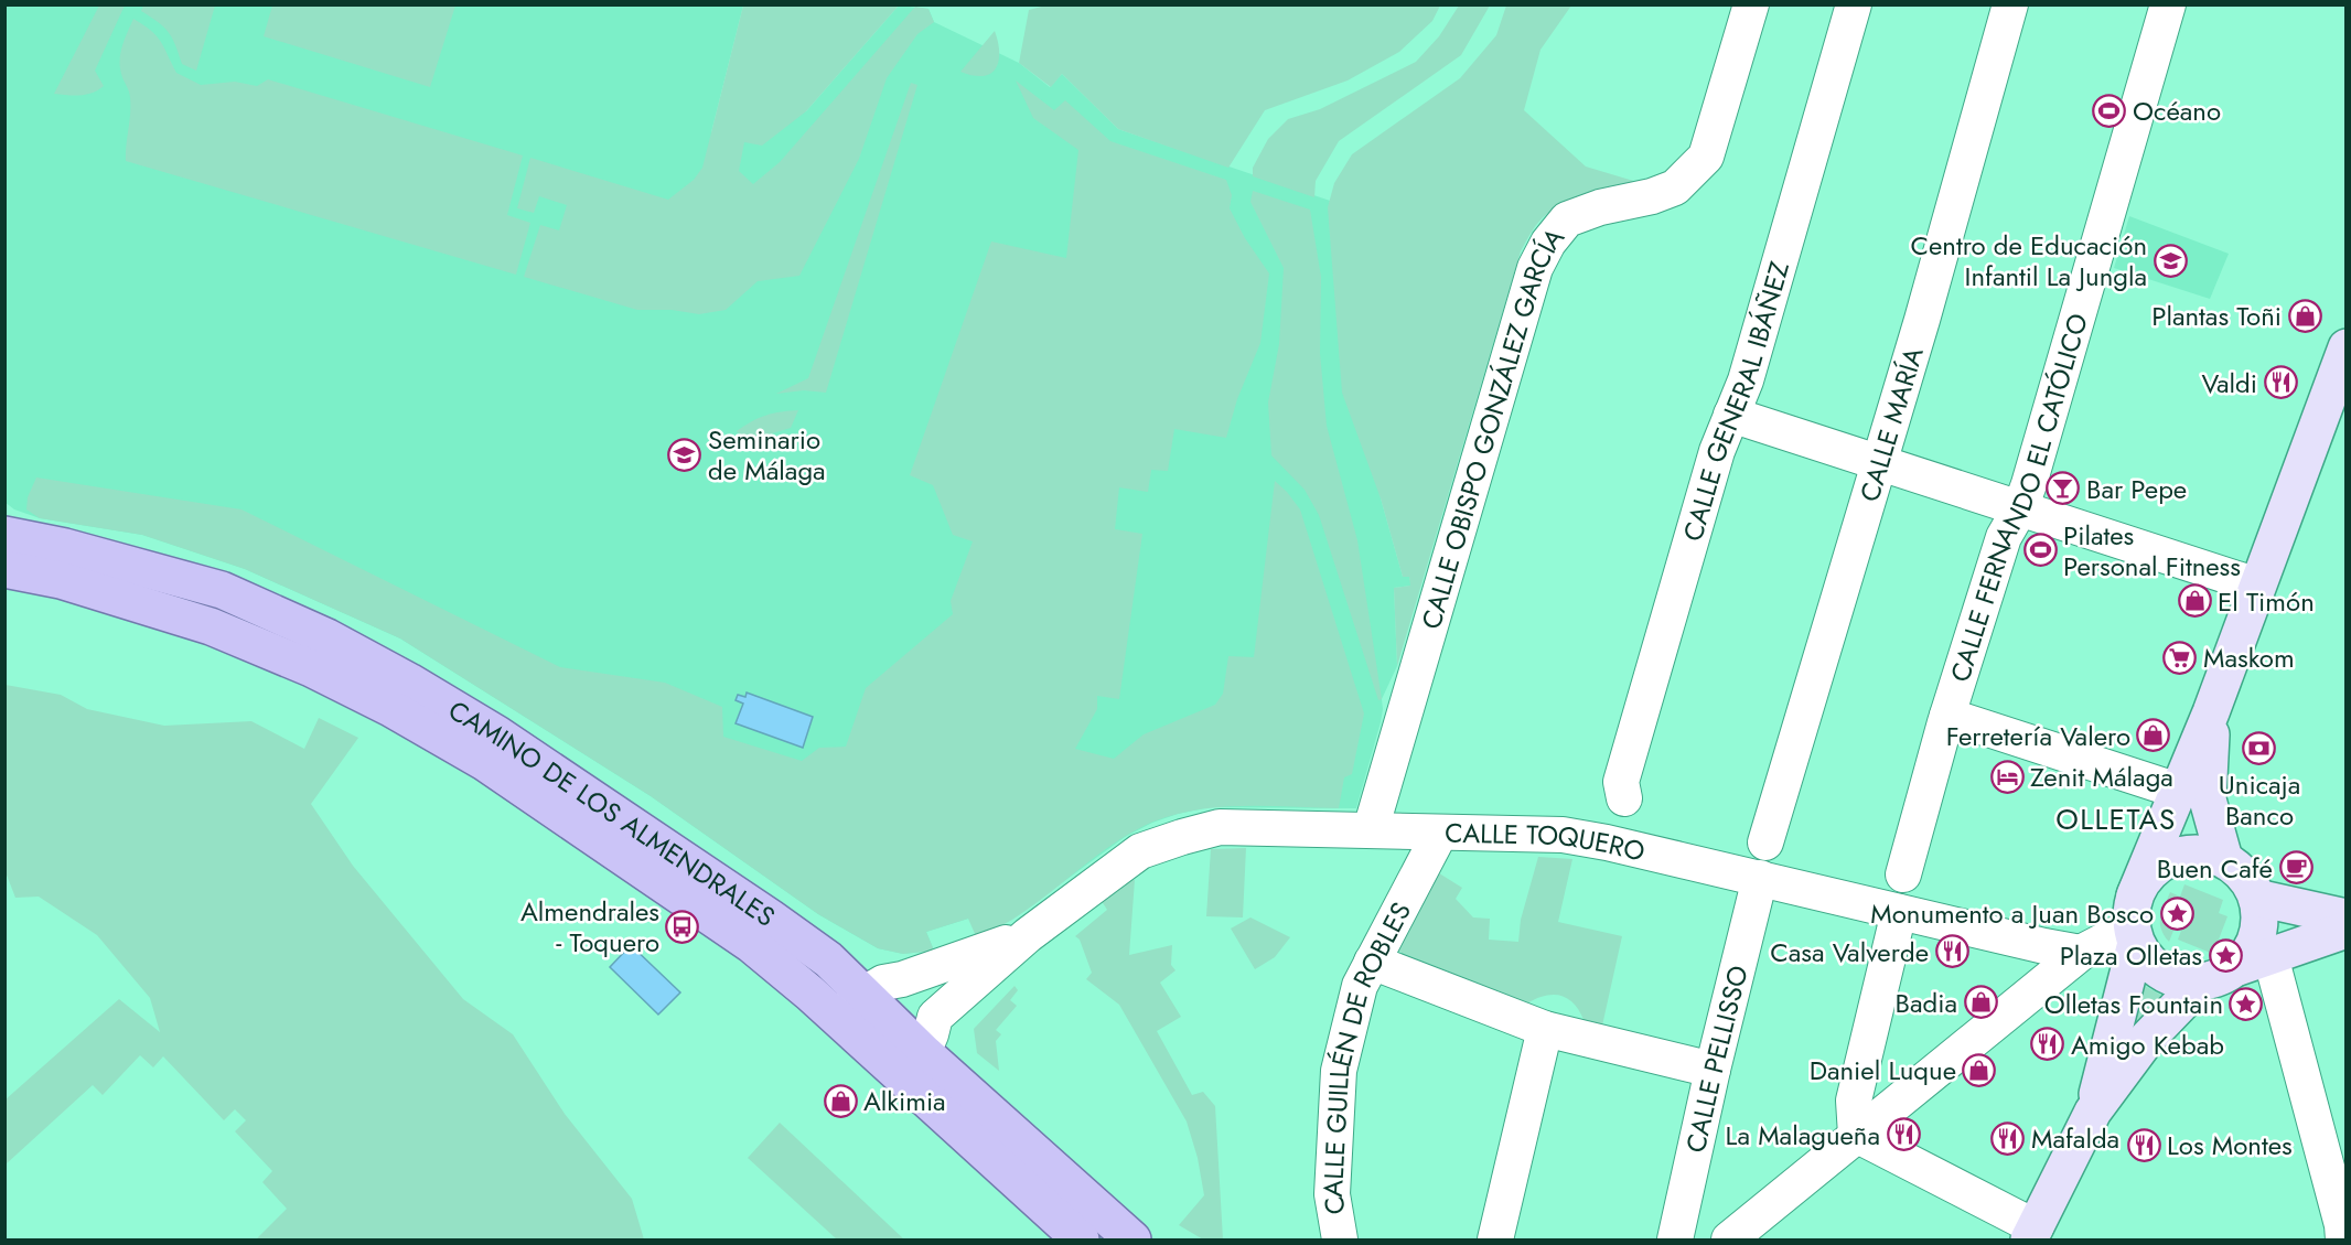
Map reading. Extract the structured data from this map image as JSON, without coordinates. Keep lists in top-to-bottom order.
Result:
{
  "streets": {
    "main road": ["CAMINO DE LOS ALMENDRALES"],
    "street": [
      "CALLE GENERAL IBÁÑEZ",
      "CALLE MARÍA",
      "CALLE OBISPO GONZÁLEZ GARCÍA",
      "CALLE FERNANDO EL CATÓLICO",
      "CALLE TOQUERO",
      "CALLE PELLISSO",
      "CALLE GUILLÉN DE ROBLES"
    ]
  },
  "crossings": [
    ["CALLE OBISPO GONZÁLEZ GARCÍA", "CALLE TOQUERO"],
    ["CALLE OBISPO GONZÁLEZ GARCÍA", "CALLE GUILLÉN DE ROBLES"],
    ["CAMINO DE LOS ALMENDRALES", "CALLE TOQUERO"],
    ["CALLE TOQUERO", "CALLE PELLISSO"],
    ["CALLE TOQUERO", "CALLE GUILLÉN DE ROBLES"]
  ],
  "districts": ["OLLETAS"],
  "places": {
    "sports": ["Océano", "Pilates Personal Fitness"],
    "school or university": ["Centro de Educación Infantil La Jungla", "Seminario de Málaga"],
    "shop": [
      "Plantas Toñi",
      "El Timón",
      "Ferretería Valero",
      "Badia",
      "Daniel Luque",
      "Alkimia"
    ],
    "restaurant": [
      "Valdi",
      "Casa Valverde",
      "Amigo Kebab",
      "La Malagueña",
      "Mafalda",
      "Los Montes"
    ],
    "bar": ["Bar Pepe"],
    "supermarket": ["Maskom"],
    "bank": ["Unicaja Banco"],
    "hotel": ["Zenit Málaga"],
    "cafe": ["Buen Café"],
    "place": ["Monumento a Juan Bosco", "Plaza Olletas", "Olletas Fountain"],
    "bus stop": ["Almendrales - Toquero"]
  }
}
